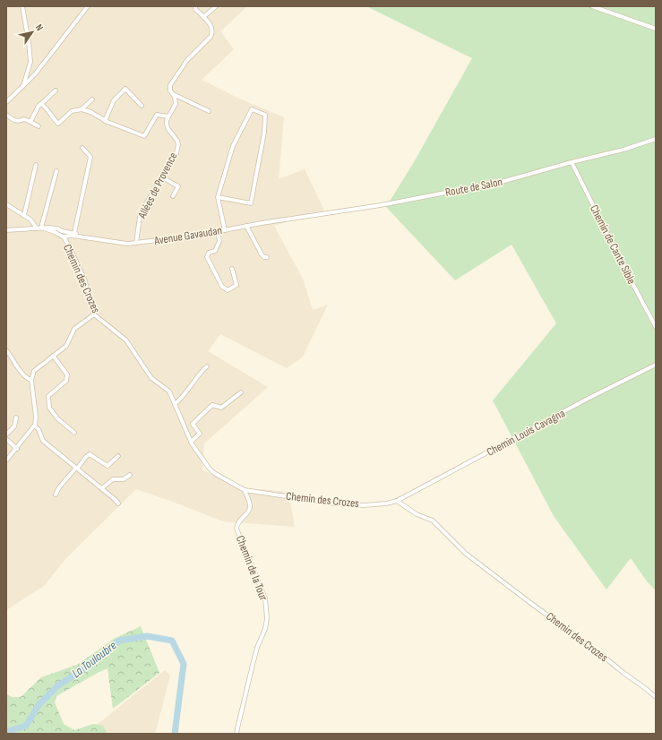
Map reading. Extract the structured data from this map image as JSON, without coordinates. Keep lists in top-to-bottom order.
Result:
{
  "streets": {
    "street": [
      "Allées de Provence",
      "Route de Salon",
      "Avenue Gavaudan",
      "Chemin de Cante Sible",
      "Chemin des Crozes",
      "Chemin Louis Cavagna",
      "Chemin de la Tour"
    ]
  },
  "crossings": [
    ["Allées de Provence", "Avenue Gavaudan"],
    ["Route de Salon", "Avenue Gavaudan"],
    ["Route de Salon", "Chemin de Cante Sible"],
    ["Avenue Gavaudan", "Chemin des Crozes"],
    ["Chemin des Crozes", "Chemin Louis Cavagna"],
    ["Chemin des Crozes", "Chemin de la Tour"]
  ],
  "water": ["La Touloubre"],
  "north": "top right"
}
